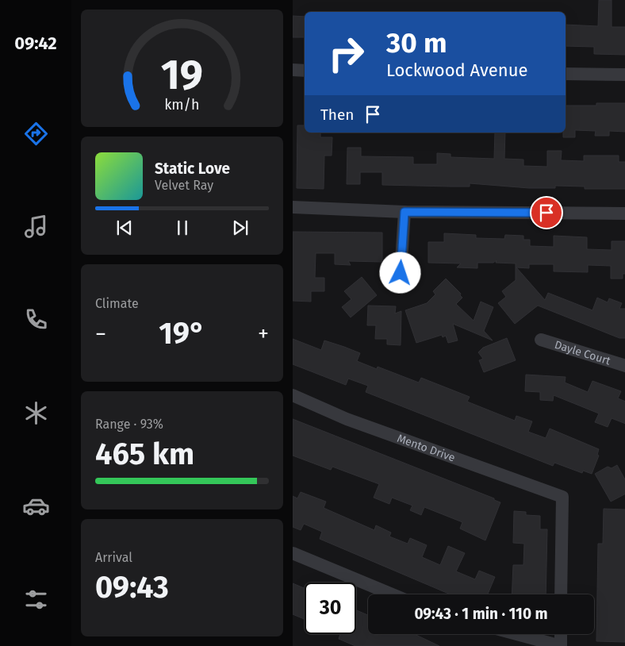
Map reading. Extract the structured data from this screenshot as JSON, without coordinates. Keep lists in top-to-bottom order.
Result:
{
  "streets": {
    "street": ["Dayle Court", "Mento Drive"]
  },
  "page": {
    "tabs": "09:42",
    "turn": ["30 m", "Lockwood Avenue"],
    "then": "Then",
    "song": ["Static Love", "Velvet Ray"],
    "tile": [
      "Climate",
      ["Range · 93%", "465 km"],
      ["Arrival", "09:43"]
    ],
    "heat": ["−", "19°", "+"],
    "limit": "30",
    "trip": "09:43 · 1 min · 110 m",
    "gauge": ["19", "km/h"]
  }
}
